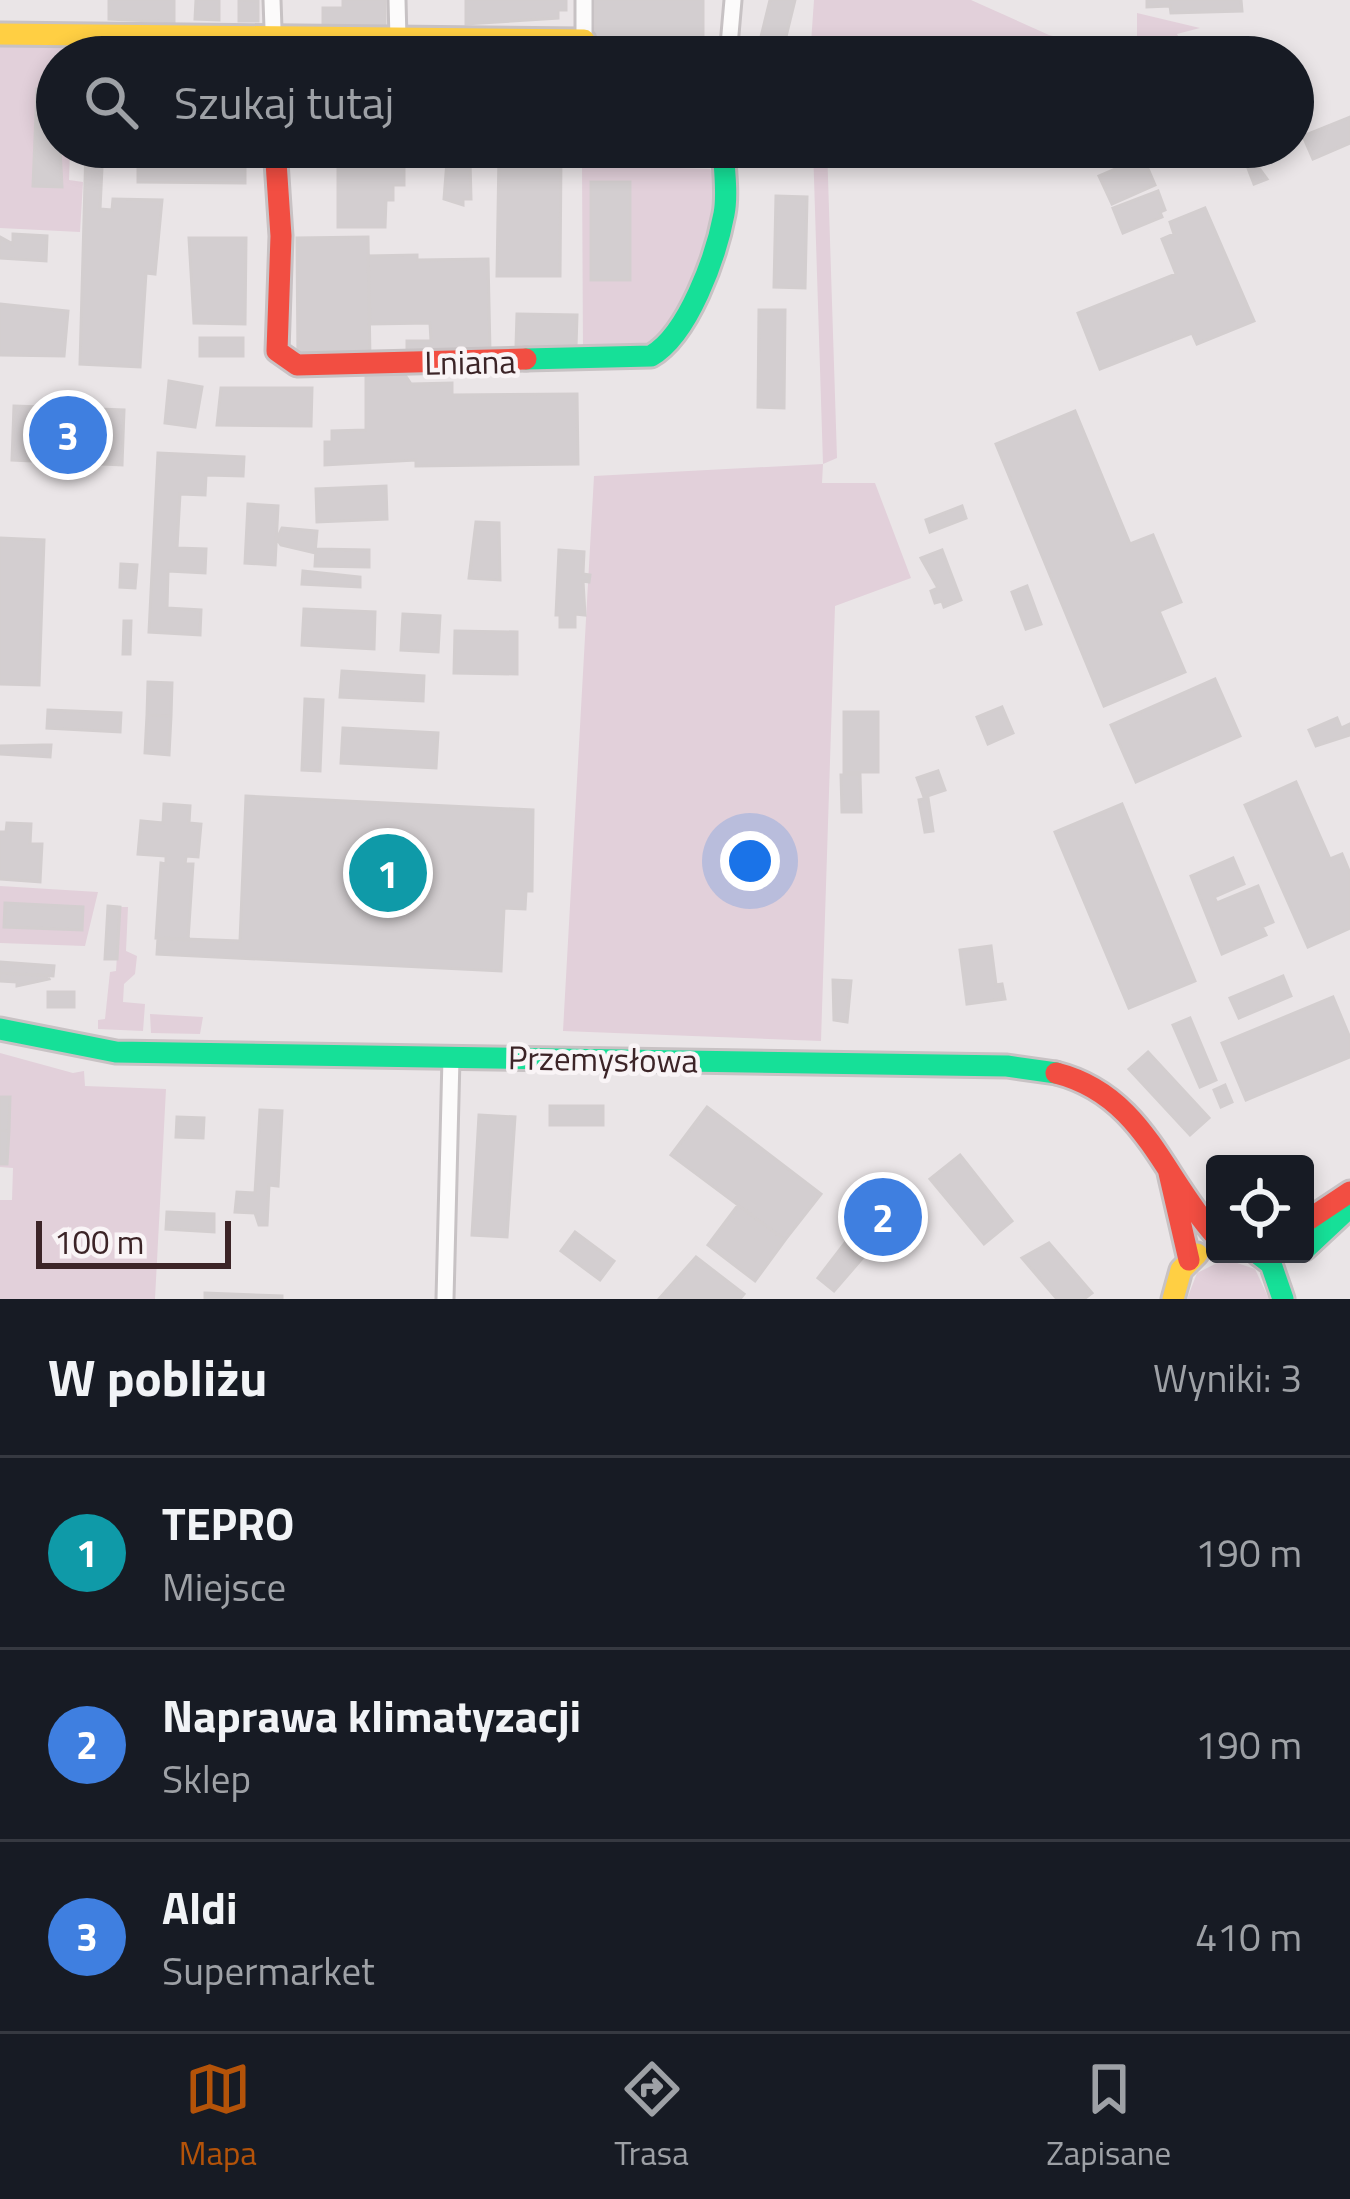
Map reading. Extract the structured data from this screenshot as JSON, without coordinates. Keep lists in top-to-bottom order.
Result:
{
  "streets": {
    "street": ["Lniana", "Przemysłowa"]
  },
  "scale_bar": "100 m",
  "page": {
    "search": "Szukaj tutaj",
    "pins": ["3", "1", "2"],
    "scale": "100 m",
    "heading": ["W pobliżu", "Wyniki: 3"],
    "list": [
      {
        "mark": "1",
        "name": "TEPRO",
        "note": "Miejsce",
        "value": "190 m"
      },
      {
        "mark": "2",
        "name": "Naprawa klimatyzacji",
        "note": "Sklep",
        "value": "190 m"
      },
      {
        "mark": "3",
        "name": "Aldi",
        "note": "Supermarket",
        "value": "410 m"
      }
    ],
    "nav": ["Mapa", "Trasa", "Zapisane"]
  }
}
